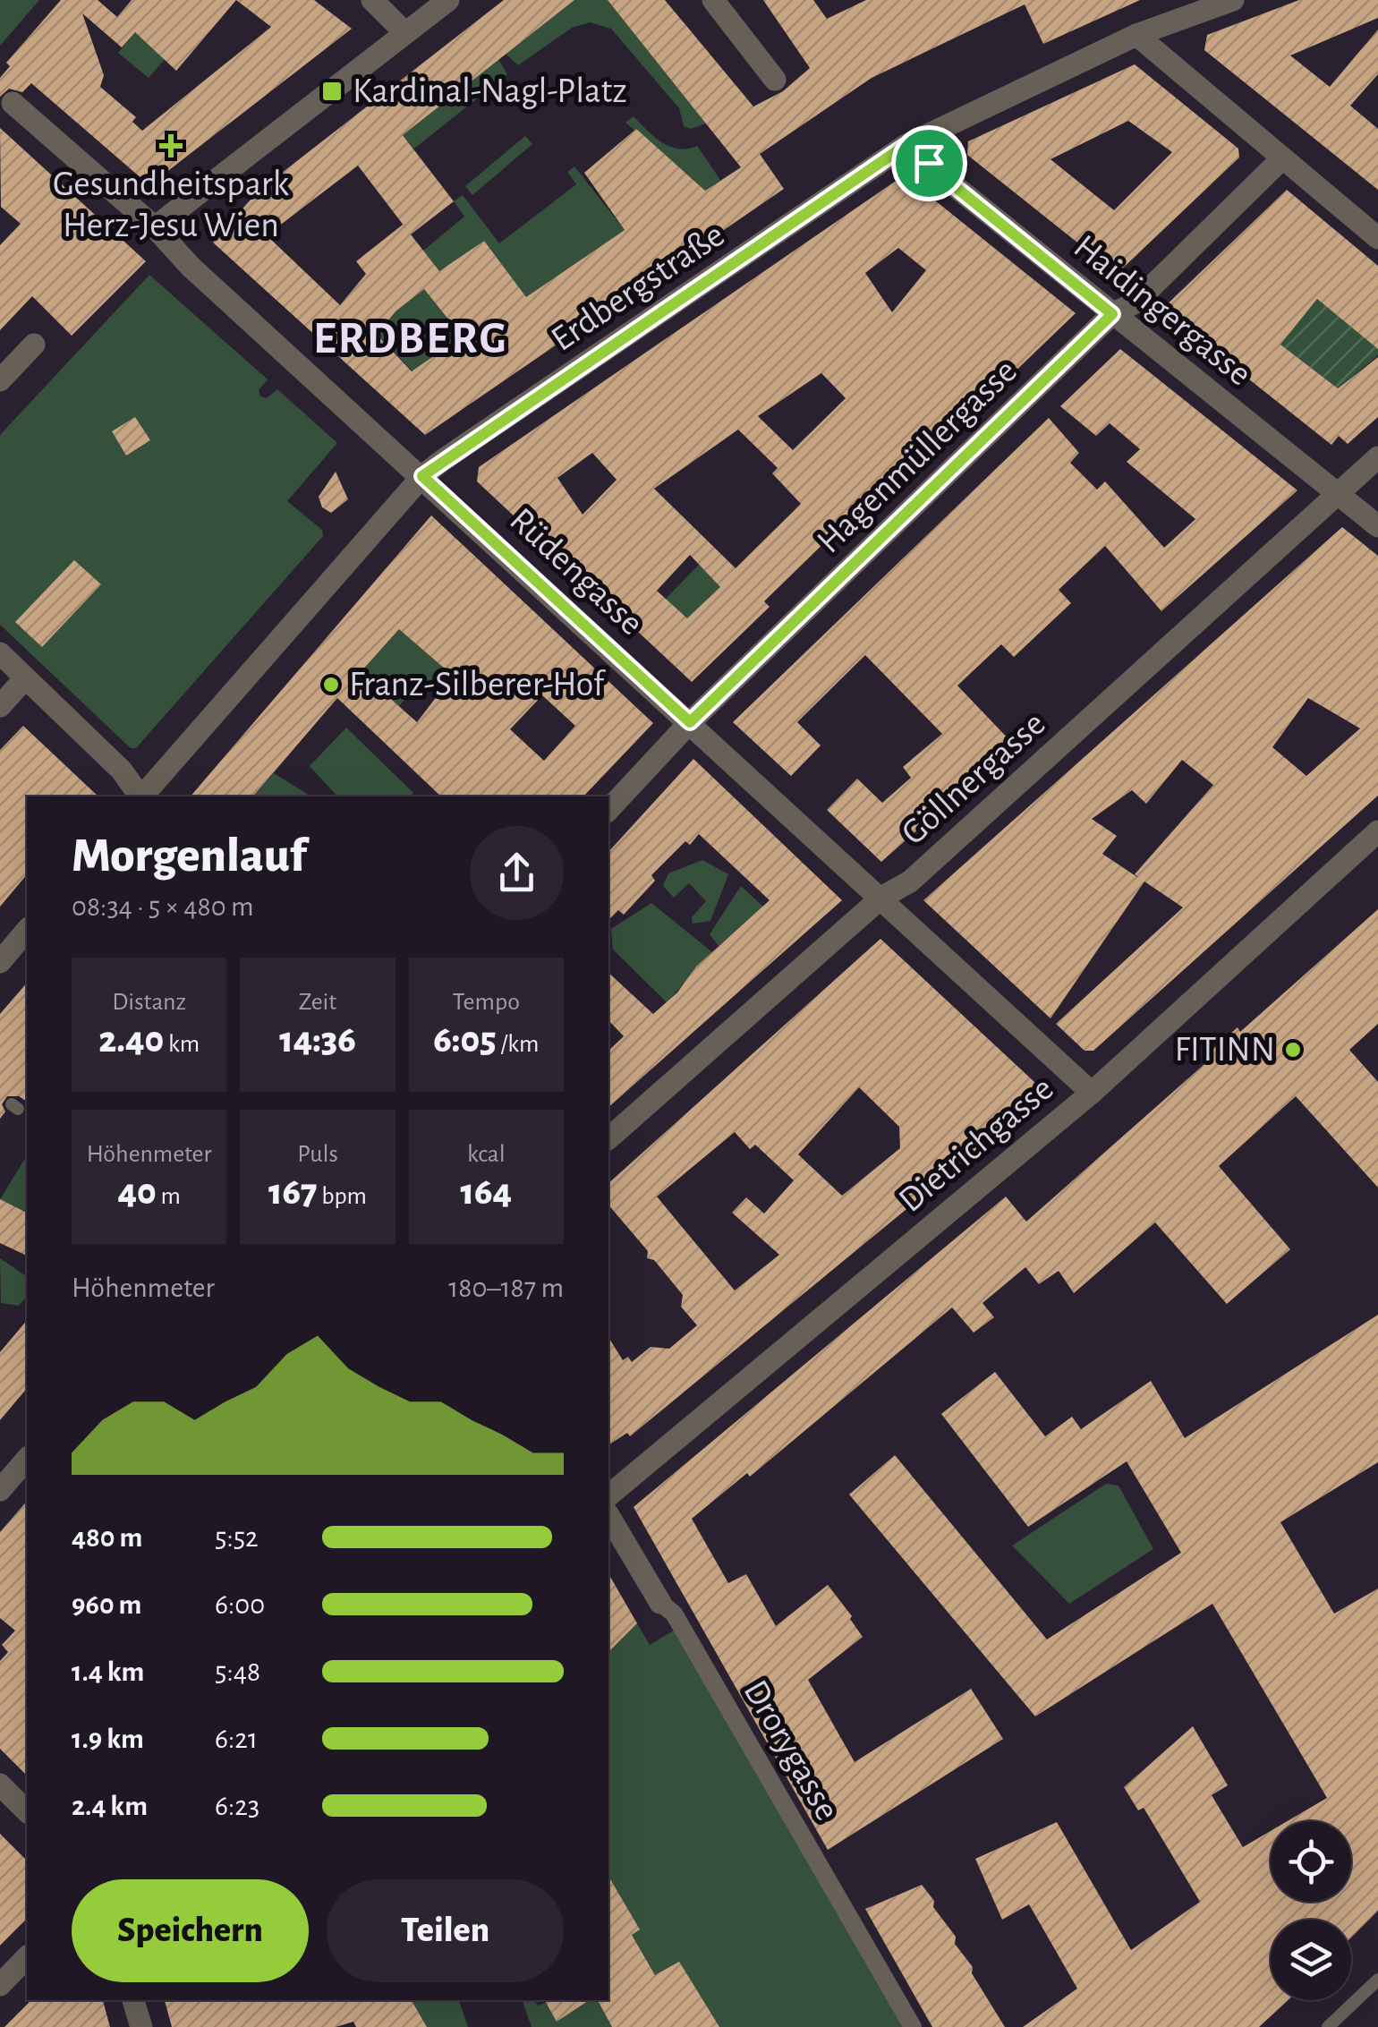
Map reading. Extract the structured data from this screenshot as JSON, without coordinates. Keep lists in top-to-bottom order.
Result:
{
  "streets": {
    "street": [
      "Erdbergstraße",
      "Haidingergasse",
      "Hagenmüllergasse",
      "Rüdengasse",
      "Göllnergasse",
      "Dietrichgasse",
      "Drorygasse"
    ]
  },
  "crossings": [
    ["Erdbergstraße", "Haidingergasse"],
    ["Erdbergstraße", "Rüdengasse"],
    ["Haidingergasse", "Hagenmüllergasse"],
    ["Haidingergasse", "Göllnergasse"],
    ["Hagenmüllergasse", "Rüdengasse"],
    ["Rüdengasse", "Göllnergasse"],
    ["Rüdengasse", "Dietrichgasse"]
  ],
  "districts": ["ERDBERG"],
  "places": {
    "transit": ["Kardinal-Nagl-Platz"],
    "health": ["Gesundheitspark Herz-Jesu Wien"],
    "other": ["Franz-Silberer-Hof", "FITINN"]
  },
  "page": {
    "heading": ["Morgenlauf", "08:34 · 5 × 480 m"],
    "stats": [
      ["Distanz", "2.40 km"],
      ["Zeit", "14:36"],
      ["Tempo", "6:05 /km"],
      ["Höhenmeter", "40 m"],
      ["Puls", "167 bpm"],
      ["kcal", "164"]
    ],
    "chart": ["Höhenmeter", "180–187 m"],
    "list": [
      {
        "name": "480 m",
        "note": "5:52"
      },
      {
        "name": "960 m",
        "note": "6:00"
      },
      {
        "name": "1.4 km",
        "note": "5:48"
      },
      {
        "name": "1.9 km",
        "note": "6:21"
      },
      {
        "name": "2.4 km",
        "note": "6:23"
      }
    ],
    "buttons": ["Speichern", "Teilen"]
  }
}
